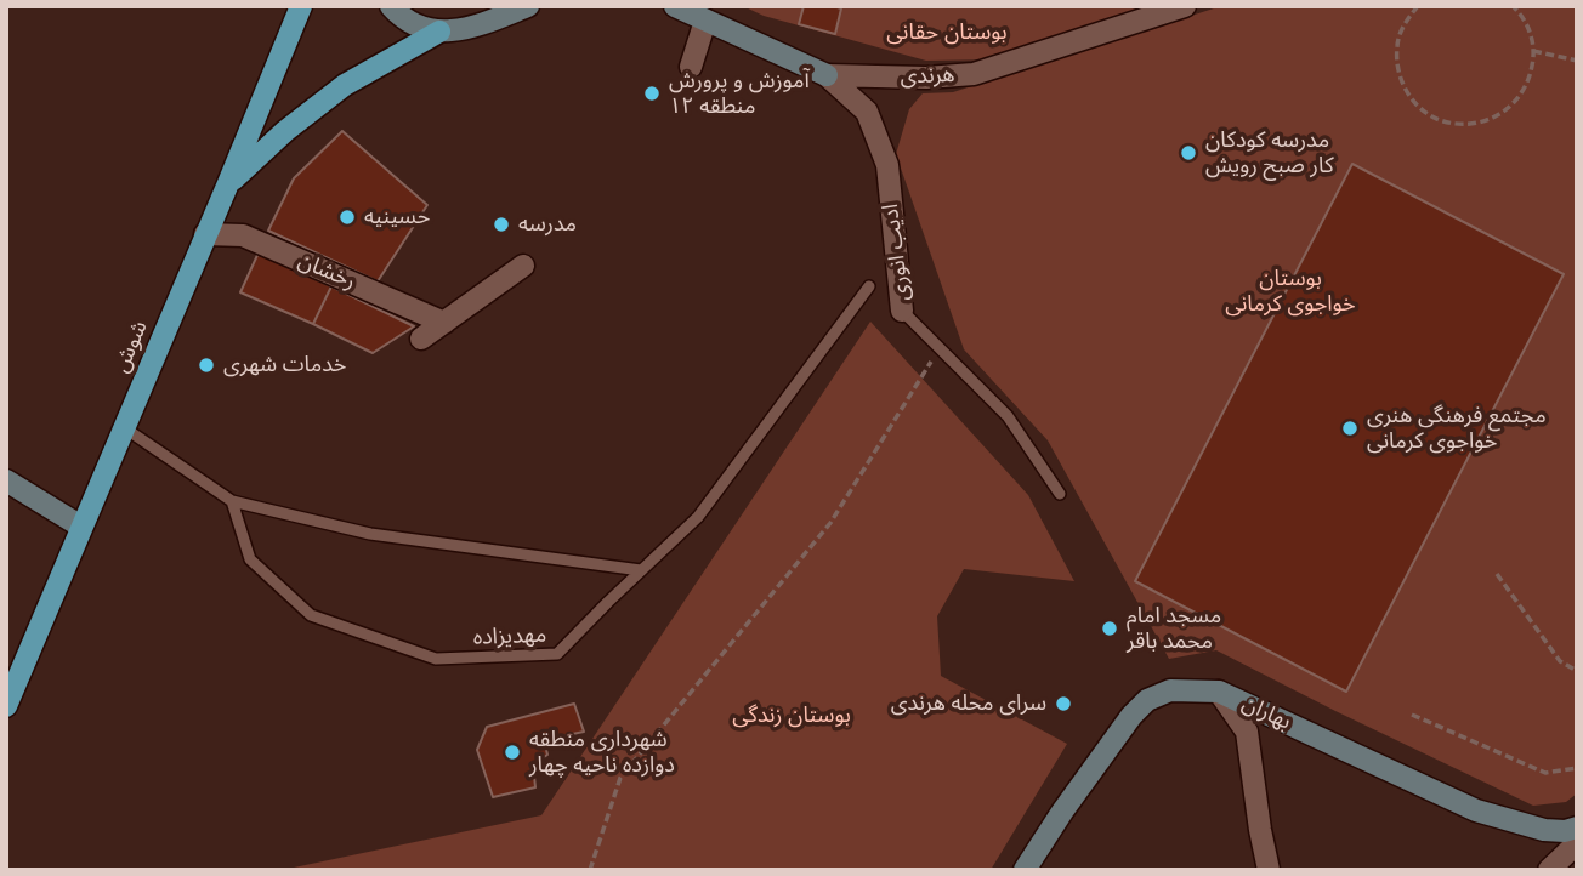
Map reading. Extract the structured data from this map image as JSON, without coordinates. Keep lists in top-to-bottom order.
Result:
{
  "streets": {
    "main road": ["شوش"],
    "street": [
      "هرندی",
      "ادیب انوری",
      "رخشان",
      "بهاران"
    ],
    "lane": ["مهدیزاده"]
  },
  "crossings": [
    ["هرندی", "ادیب انوری"],
    ["رخشان", "شوش"]
  ],
  "parks": ["بوستان حقانی", "بوستان خواجوی کرمانی", "بوستان زندگی"],
  "places": [
    "آموزش و پرورش منطقه ۱۲",
    "مدرسه کودکان کار صبح رویش",
    "حسینیه",
    "مدرسه",
    "خدمات شهری",
    "مجتمع فرهنگی هنری خواجوی كرمانی",
    "مسجد امام محمد باقر",
    "سرای محله هرندی",
    "شهرداری منطقه دوازده ناحیه چهار"
  ]
}
